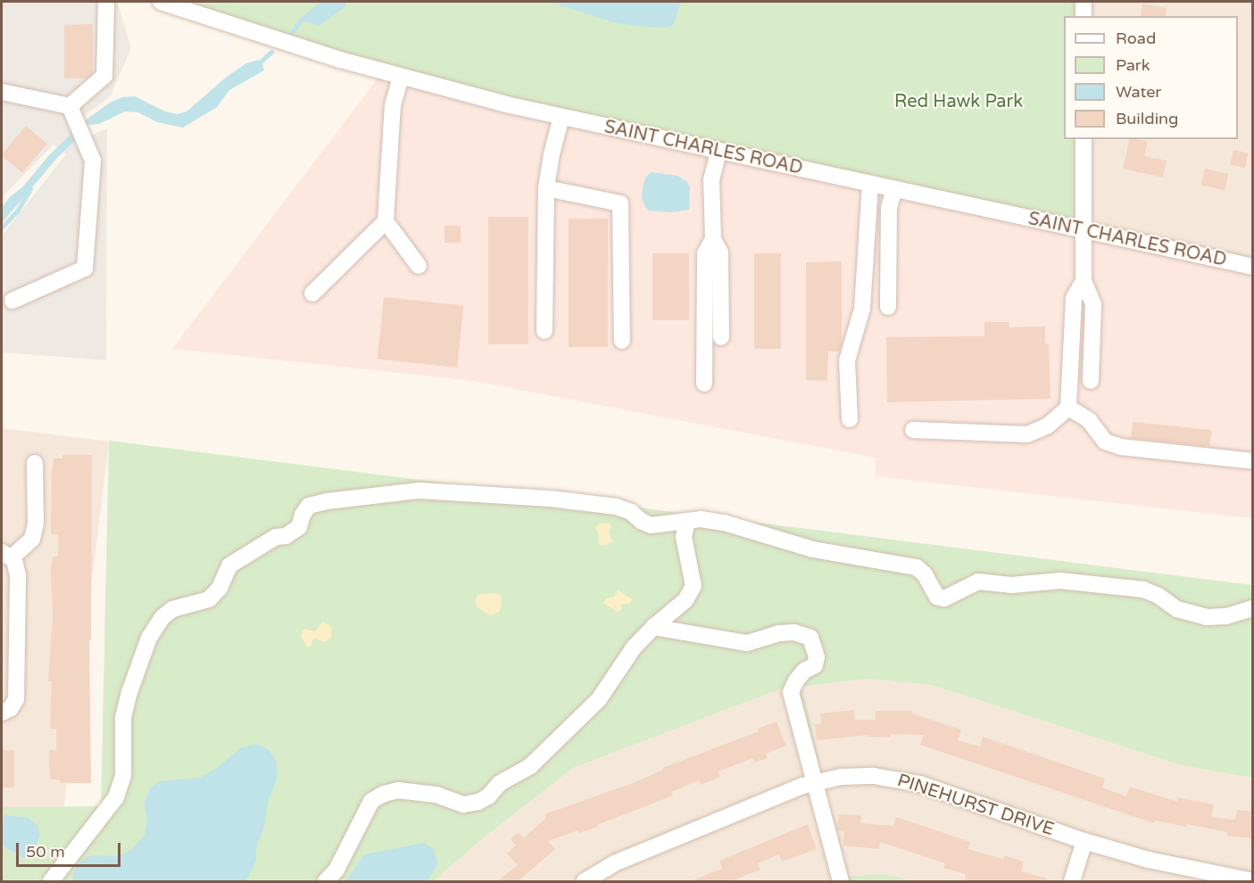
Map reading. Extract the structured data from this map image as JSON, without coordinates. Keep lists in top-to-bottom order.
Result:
{
  "streets": {
    "street": ["SAINT CHARLES ROAD", "PINEHURST DRIVE"]
  },
  "parks": ["Red Hawk Park"],
  "legend": [
    "Road",
    "Park",
    "Water",
    "Building"
  ],
  "scale_bar": "50 m"
}
